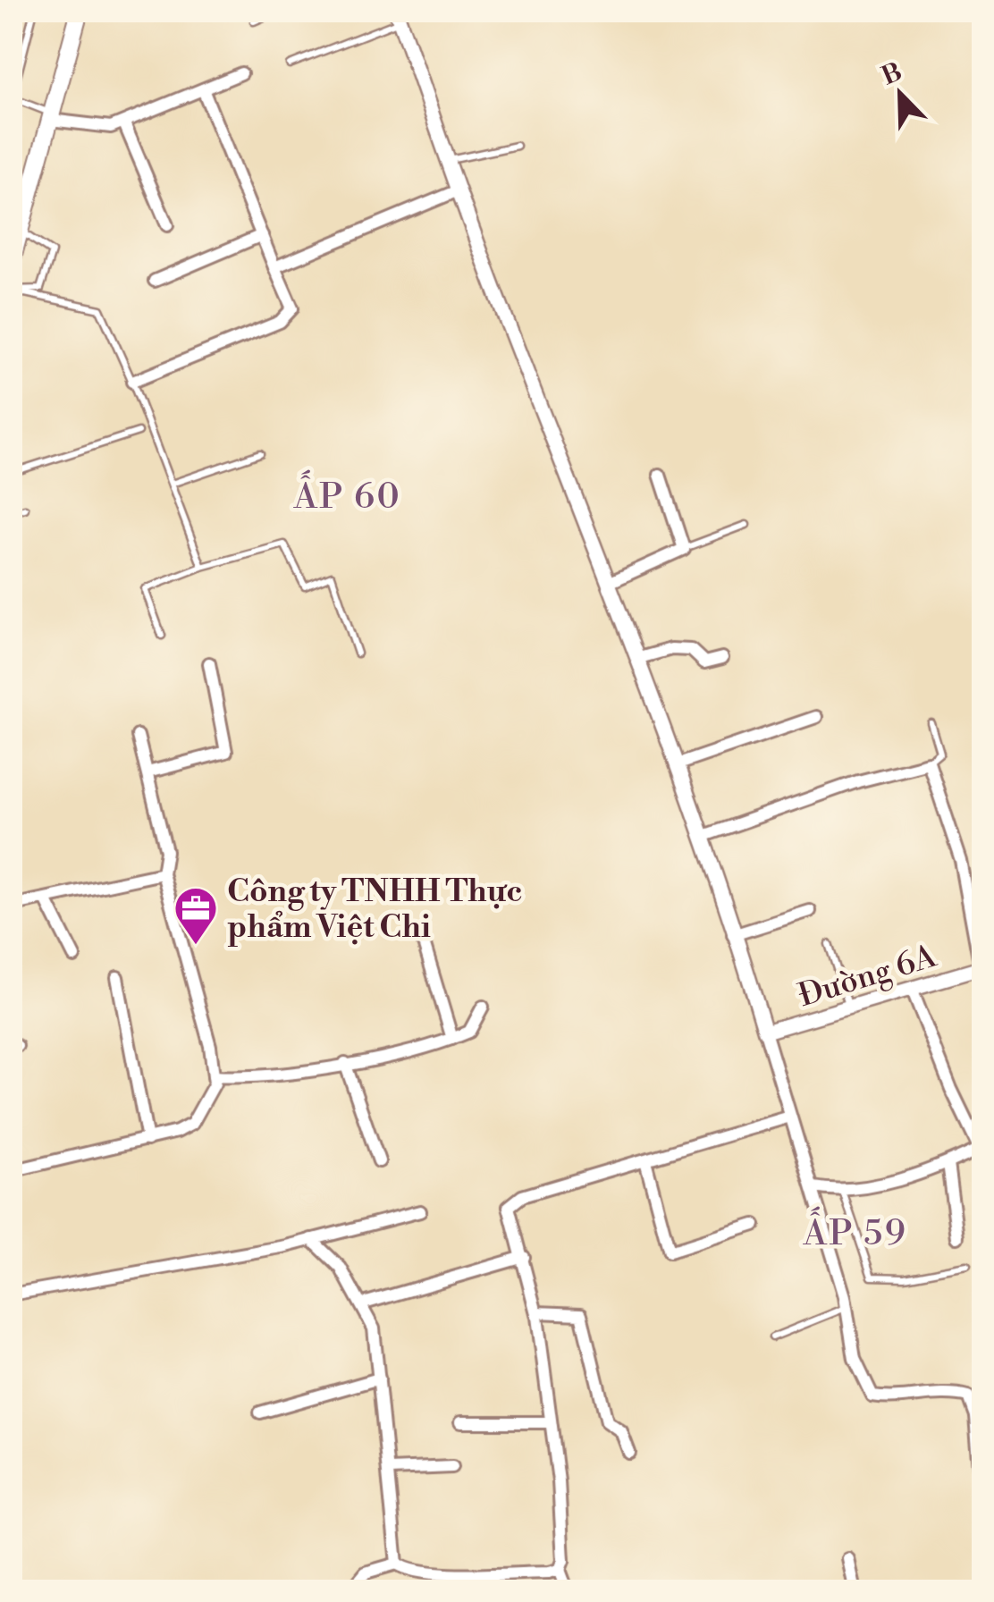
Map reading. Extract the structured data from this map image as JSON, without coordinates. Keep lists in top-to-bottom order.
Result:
{
  "streets": {
    "street": ["Đường 6A"]
  },
  "districts": ["ẤP 60", "ẤP 59"],
  "places": {
    "office": ["Công ty TNHH Thực phẩm Việt Chi"]
  },
  "north": "top left"
}
